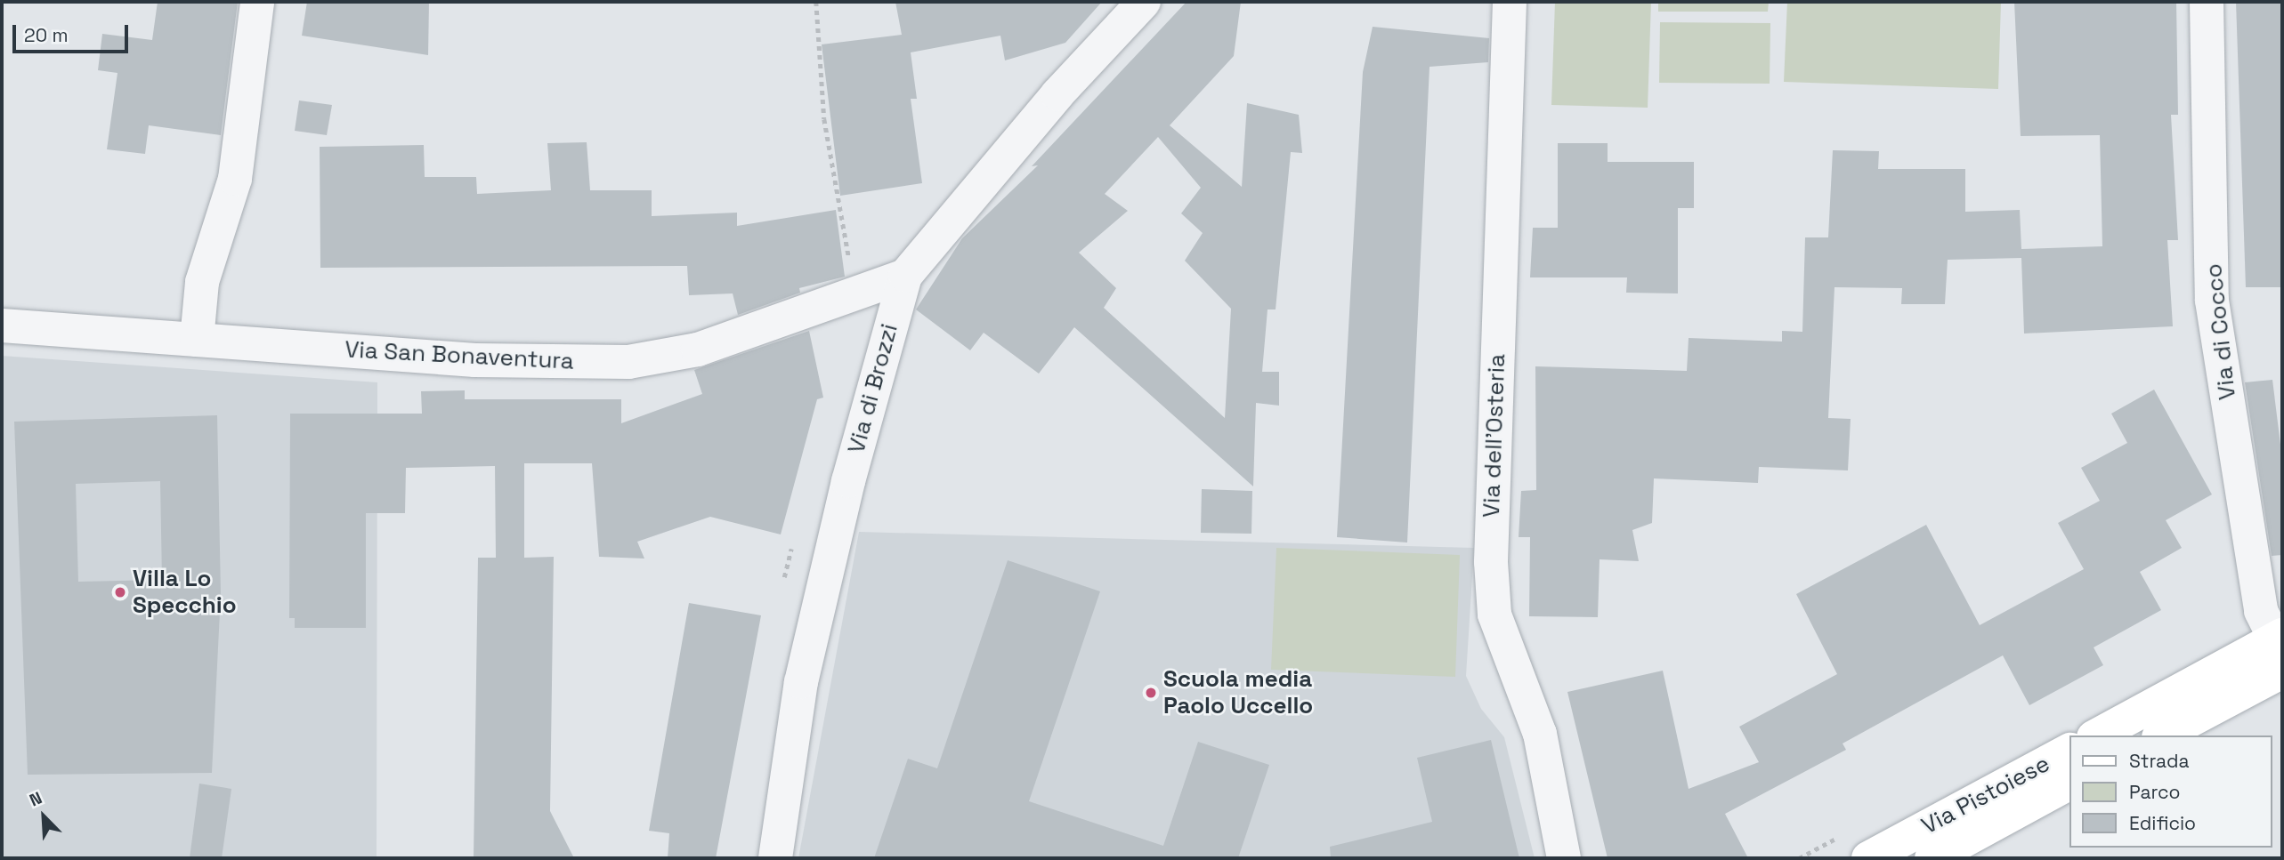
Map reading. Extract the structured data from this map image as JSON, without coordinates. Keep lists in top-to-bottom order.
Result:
{
  "streets": {
    "main road": ["Via Pistoiese"],
    "street": [
      "Via di Cocco",
      "Via San Bonaventura",
      "Via di Brozzi",
      "Via dell'Osteria"
    ]
  },
  "crossings": [
    ["Via San Bonaventura", "Via di Brozzi"]
  ],
  "places": ["Villa Lo Specchio", "Scuola media Paolo Uccello"],
  "legend": ["Strada", "Parco", "Edificio"],
  "scale_bar": "20 m",
  "north": "top left"
}
